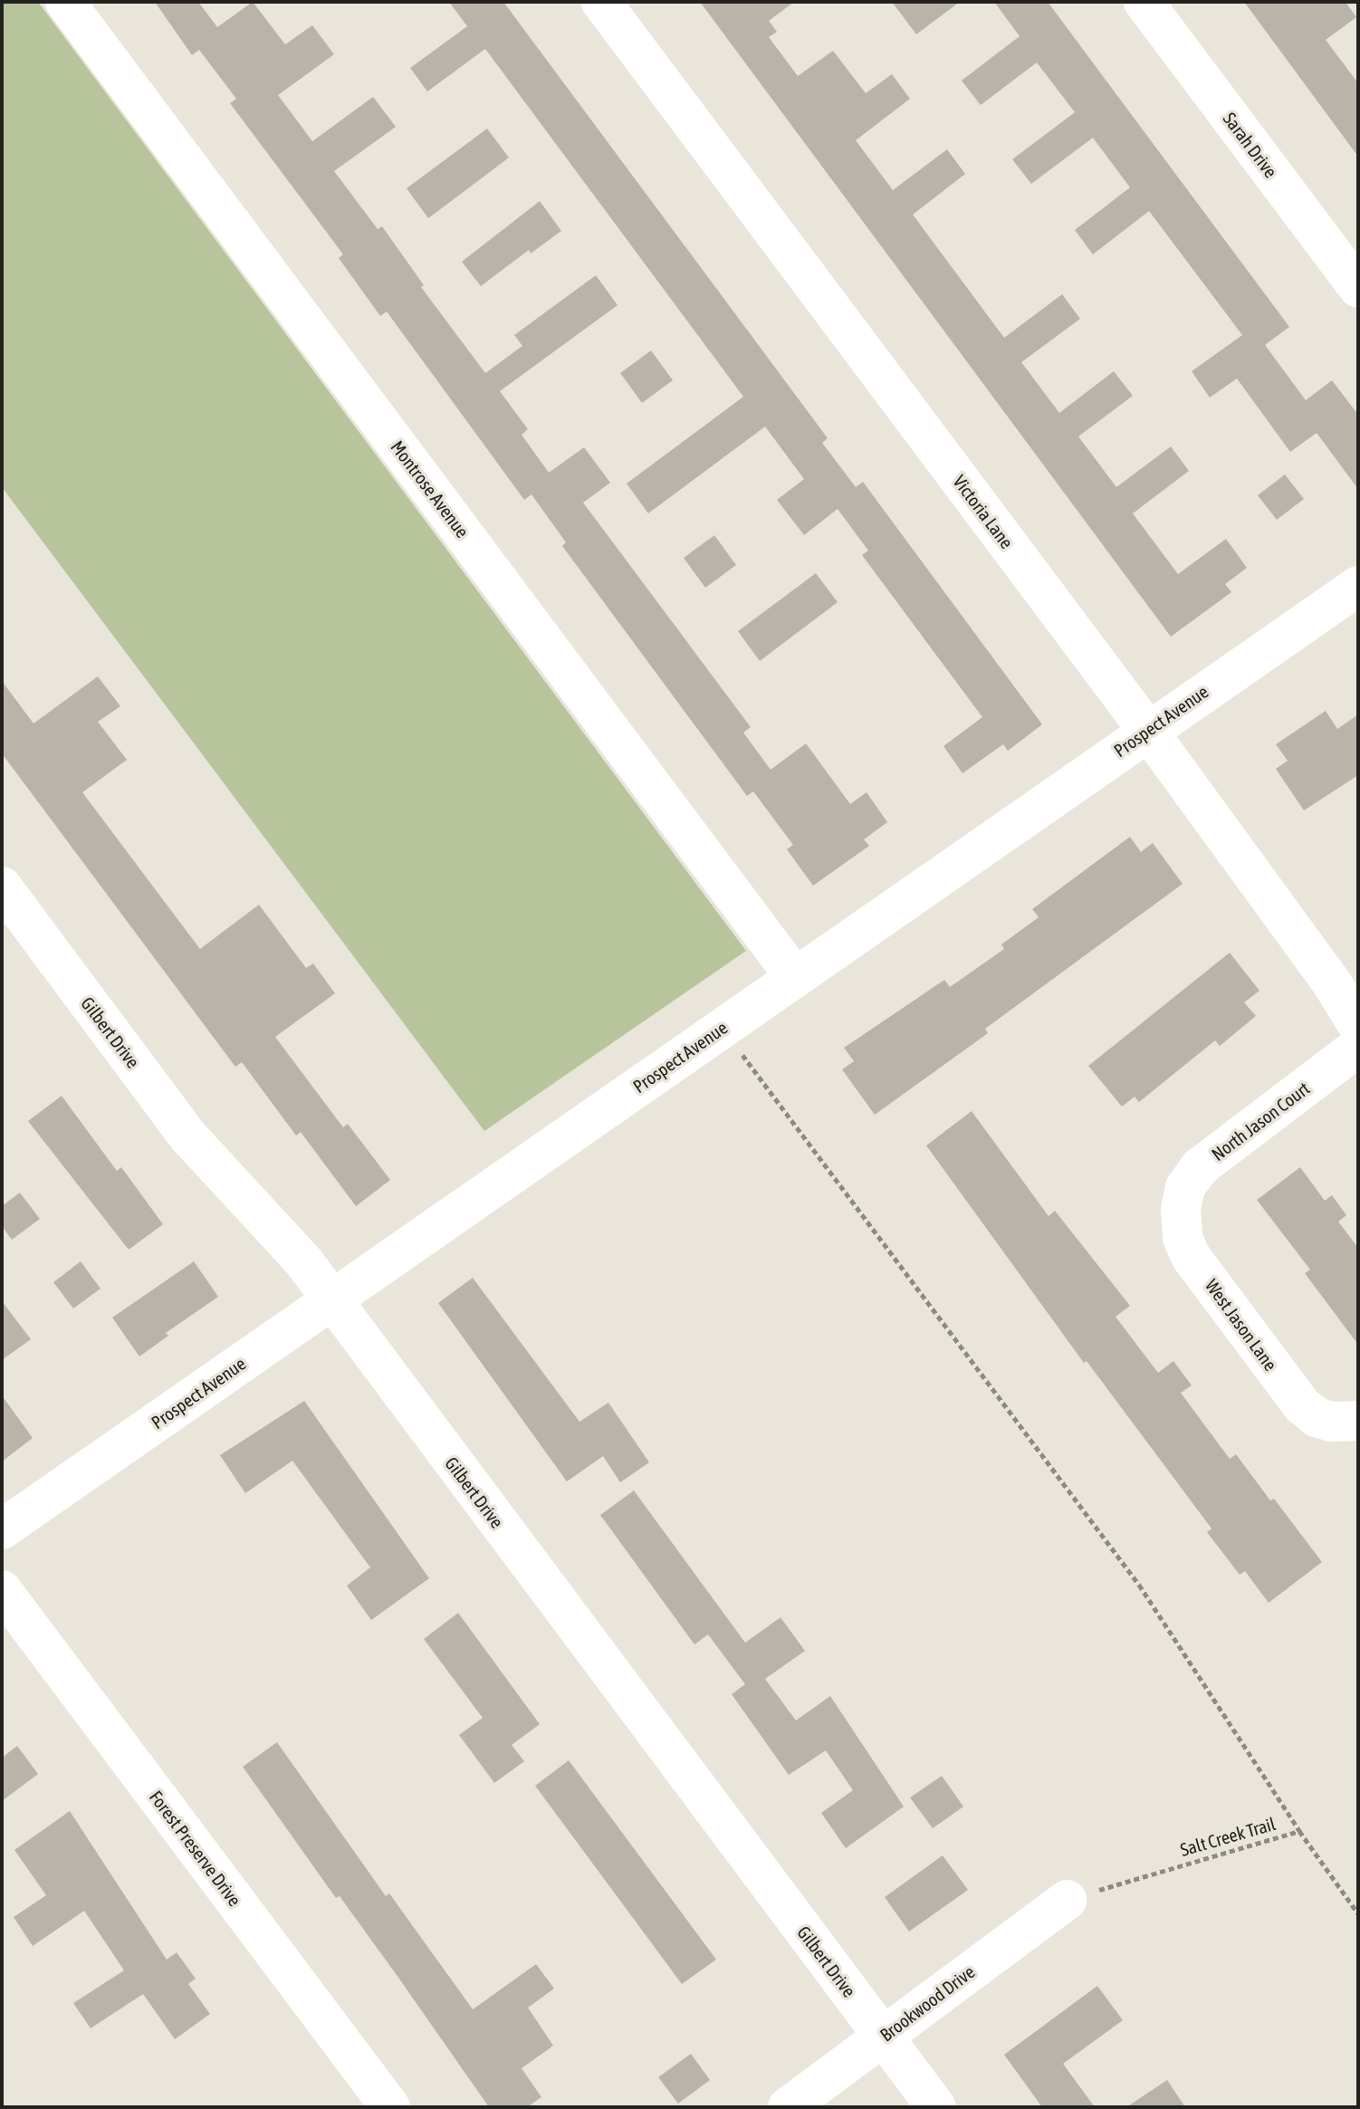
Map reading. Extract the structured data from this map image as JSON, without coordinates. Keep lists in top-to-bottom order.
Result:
{
  "streets": {
    "street": [
      "Sarah Drive",
      "Montrose Avenue",
      "Victoria Lane",
      "Prospect Avenue",
      "Gilbert Drive",
      "North Jason Court",
      "West Jason Lane",
      "Forest Preserve Drive",
      "Brookwood Drive"
    ],
    "path": ["Salt Creek Trail"]
  },
  "crossings": [
    ["Montrose Avenue", "Prospect Avenue"],
    ["Victoria Lane", "Prospect Avenue"],
    ["Prospect Avenue", "Gilbert Drive"],
    ["Gilbert Drive", "Brookwood Drive"],
    ["North Jason Court", "West Jason Lane"],
    ["Salt Creek Trail", "Brookwood Drive"]
  ]
}
